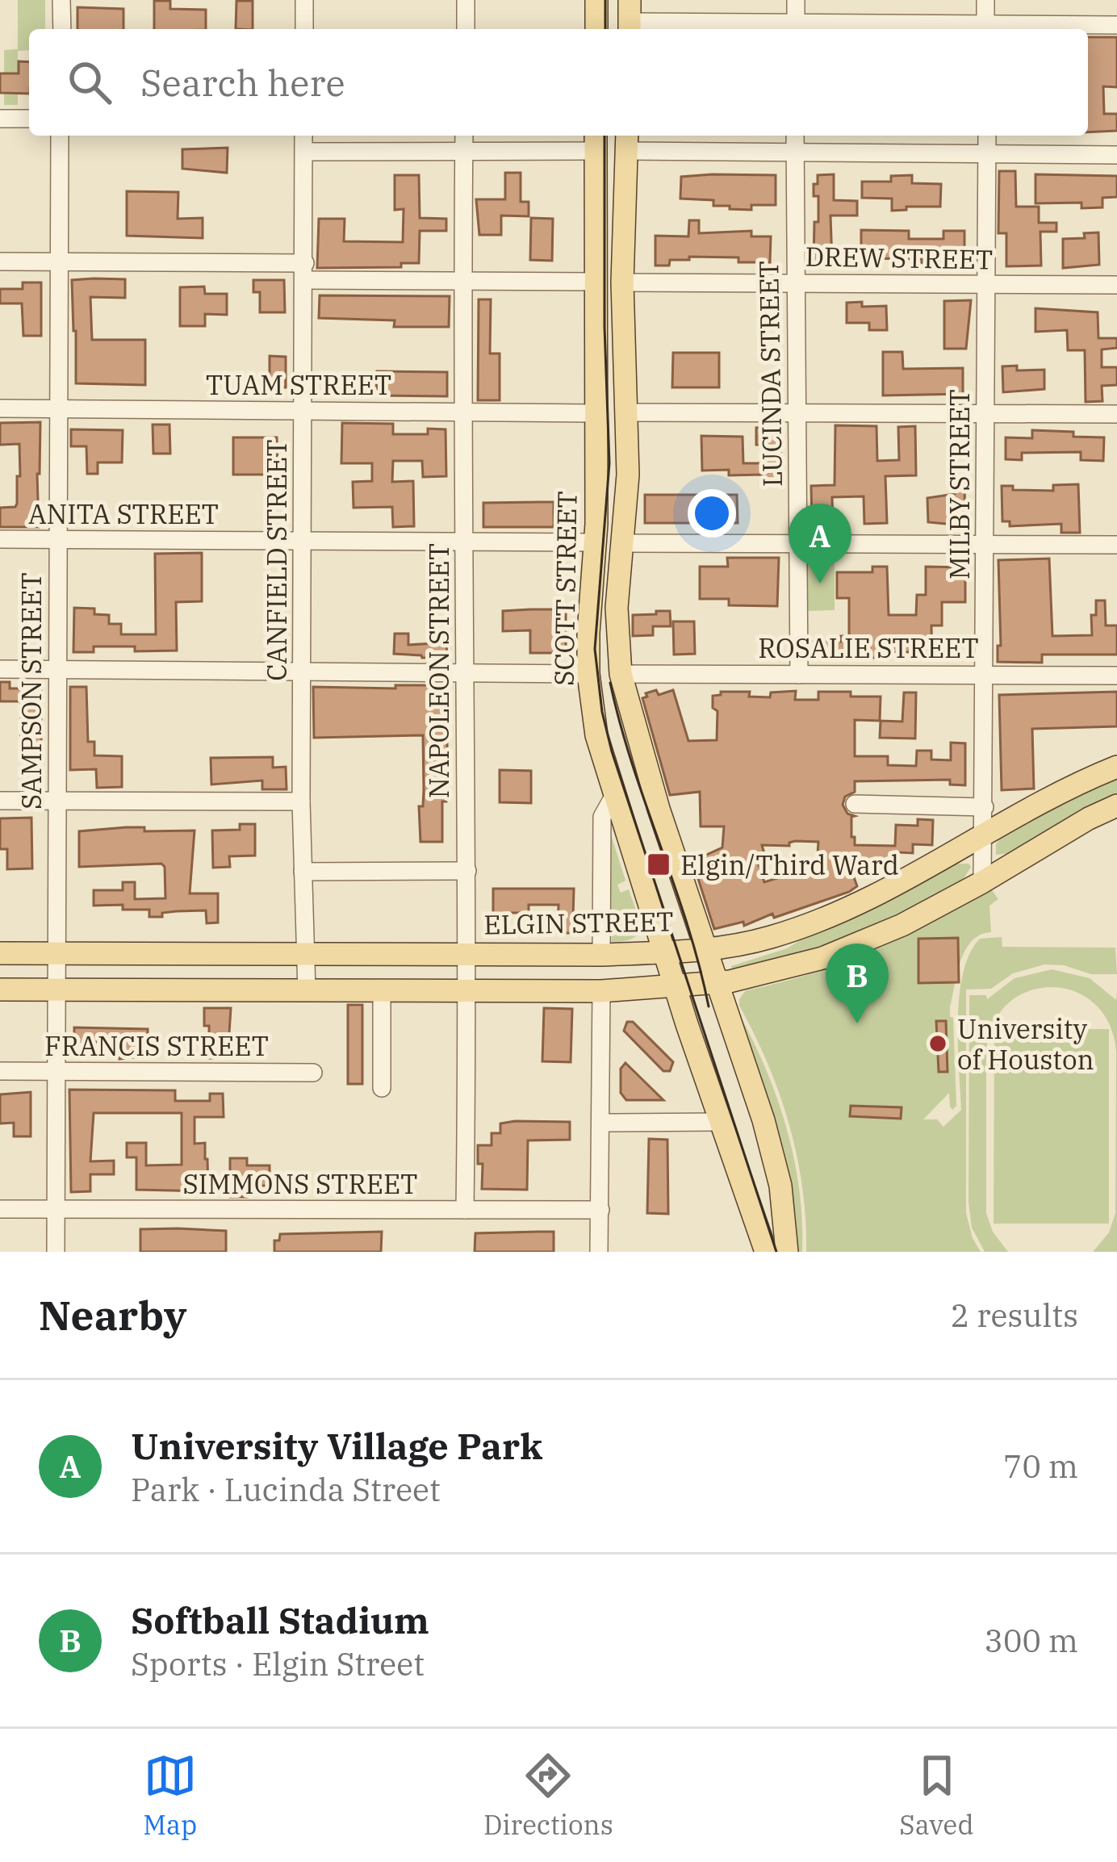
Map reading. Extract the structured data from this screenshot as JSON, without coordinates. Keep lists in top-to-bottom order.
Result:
{
  "streets": {
    "main road": ["SCOTT STREET", "ELGIN STREET"],
    "street": [
      "DREW STREET",
      "LUCINDA STREET",
      "TUAM STREET",
      "MILBY STREET",
      "ANITA STREET",
      "CANFIELD STREET",
      "ROSALIE STREET",
      "NAPOLEON STREET",
      "SAMPSON STREET",
      "FRANCIS STREET",
      "SIMMONS STREET"
    ]
  },
  "crossings": [
    ["DREW STREET", "LUCINDA STREET"],
    ["DREW STREET", "MILBY STREET"],
    ["DREW STREET", "SCOTT STREET"],
    ["LUCINDA STREET", "ROSALIE STREET"],
    ["TUAM STREET", "CANFIELD STREET"],
    ["TUAM STREET", "SCOTT STREET"],
    ["TUAM STREET", "NAPOLEON STREET"],
    ["TUAM STREET", "SAMPSON STREET"],
    ["MILBY STREET", "ROSALIE STREET"],
    ["MILBY STREET", "ELGIN STREET"],
    ["ANITA STREET", "CANFIELD STREET"],
    ["ANITA STREET", "SCOTT STREET"],
    ["ANITA STREET", "NAPOLEON STREET"],
    ["ANITA STREET", "SAMPSON STREET"],
    ["CANFIELD STREET", "ELGIN STREET"],
    ["SCOTT STREET", "ROSALIE STREET"],
    ["SCOTT STREET", "ELGIN STREET"],
    ["NAPOLEON STREET", "ELGIN STREET"],
    ["NAPOLEON STREET", "SIMMONS STREET"],
    ["SAMPSON STREET", "ELGIN STREET"],
    ["SAMPSON STREET", "FRANCIS STREET"],
    ["SAMPSON STREET", "SIMMONS STREET"]
  ],
  "places": {
    "transit": ["Elgin/Third Ward"],
    "other": ["University of Houston"]
  },
  "page": {
    "search": "Search here",
    "pins": ["A", "B"],
    "heading": ["Nearby", "2 results"],
    "list": [
      {
        "mark": "A",
        "name": "University Village Park",
        "note": "Park · Lucinda Street",
        "value": "70 m"
      },
      {
        "mark": "B",
        "name": "Softball Stadium",
        "note": "Sports · Elgin Street",
        "value": "300 m"
      }
    ],
    "nav": ["Map", "Directions", "Saved"]
  }
}
